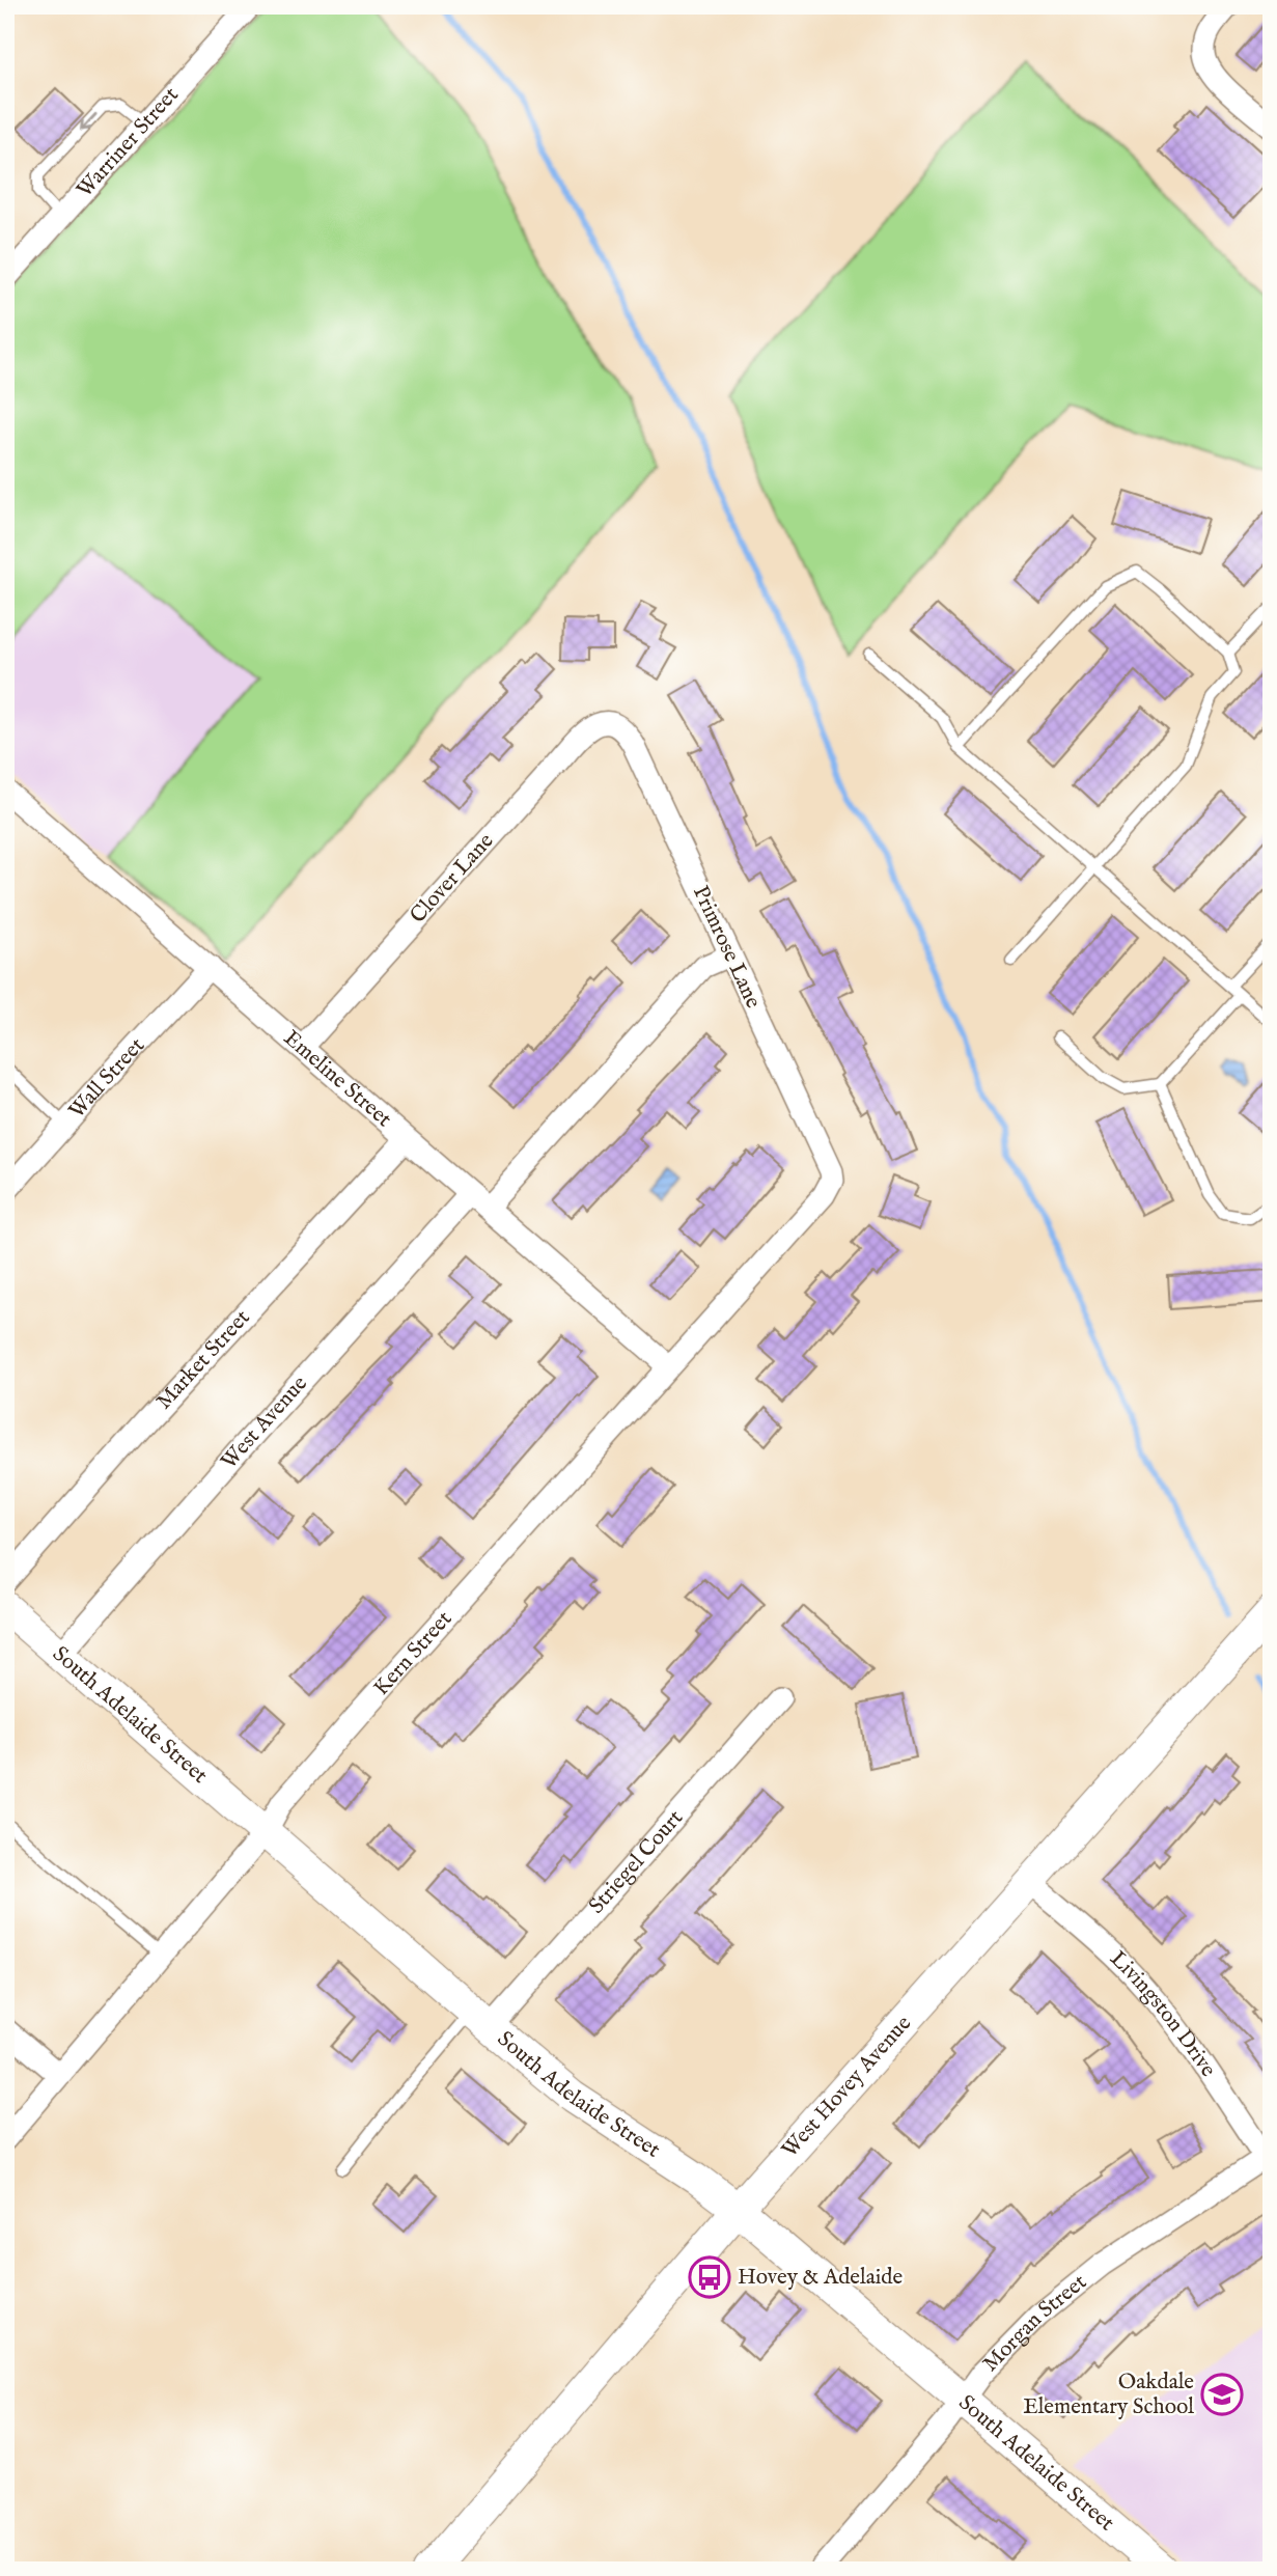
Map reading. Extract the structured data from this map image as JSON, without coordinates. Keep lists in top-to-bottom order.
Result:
{
  "streets": {
    "street": [
      "Warriner Street",
      "Clover Lane",
      "Primrose Lane",
      "Wall Street",
      "Emeline Street",
      "Market Street",
      "West Avenue",
      "Kern Street",
      "South Adelaide Street",
      "Striegel Court",
      "Livingston Drive",
      "West Hovey Avenue",
      "Morgan Street"
    ]
  },
  "crossings": [
    ["Clover Lane", "Primrose Lane"],
    ["Clover Lane", "Emeline Street"],
    ["Primrose Lane", "West Avenue"],
    ["Primrose Lane", "Kern Street"],
    ["Wall Street", "Emeline Street"],
    ["Emeline Street", "Market Street"],
    ["Emeline Street", "West Avenue"],
    ["Emeline Street", "Kern Street"],
    ["West Avenue", "South Adelaide Street"],
    ["Kern Street", "South Adelaide Street"],
    ["South Adelaide Street", "Striegel Court"],
    ["South Adelaide Street", "West Hovey Avenue"],
    ["South Adelaide Street", "Morgan Street"],
    ["Livingston Drive", "West Hovey Avenue"],
    ["Livingston Drive", "Morgan Street"]
  ],
  "places": {
    "bus stop": ["Hovey & Adelaide"],
    "school or university": ["Oakdale Elementary School"]
  }
}
